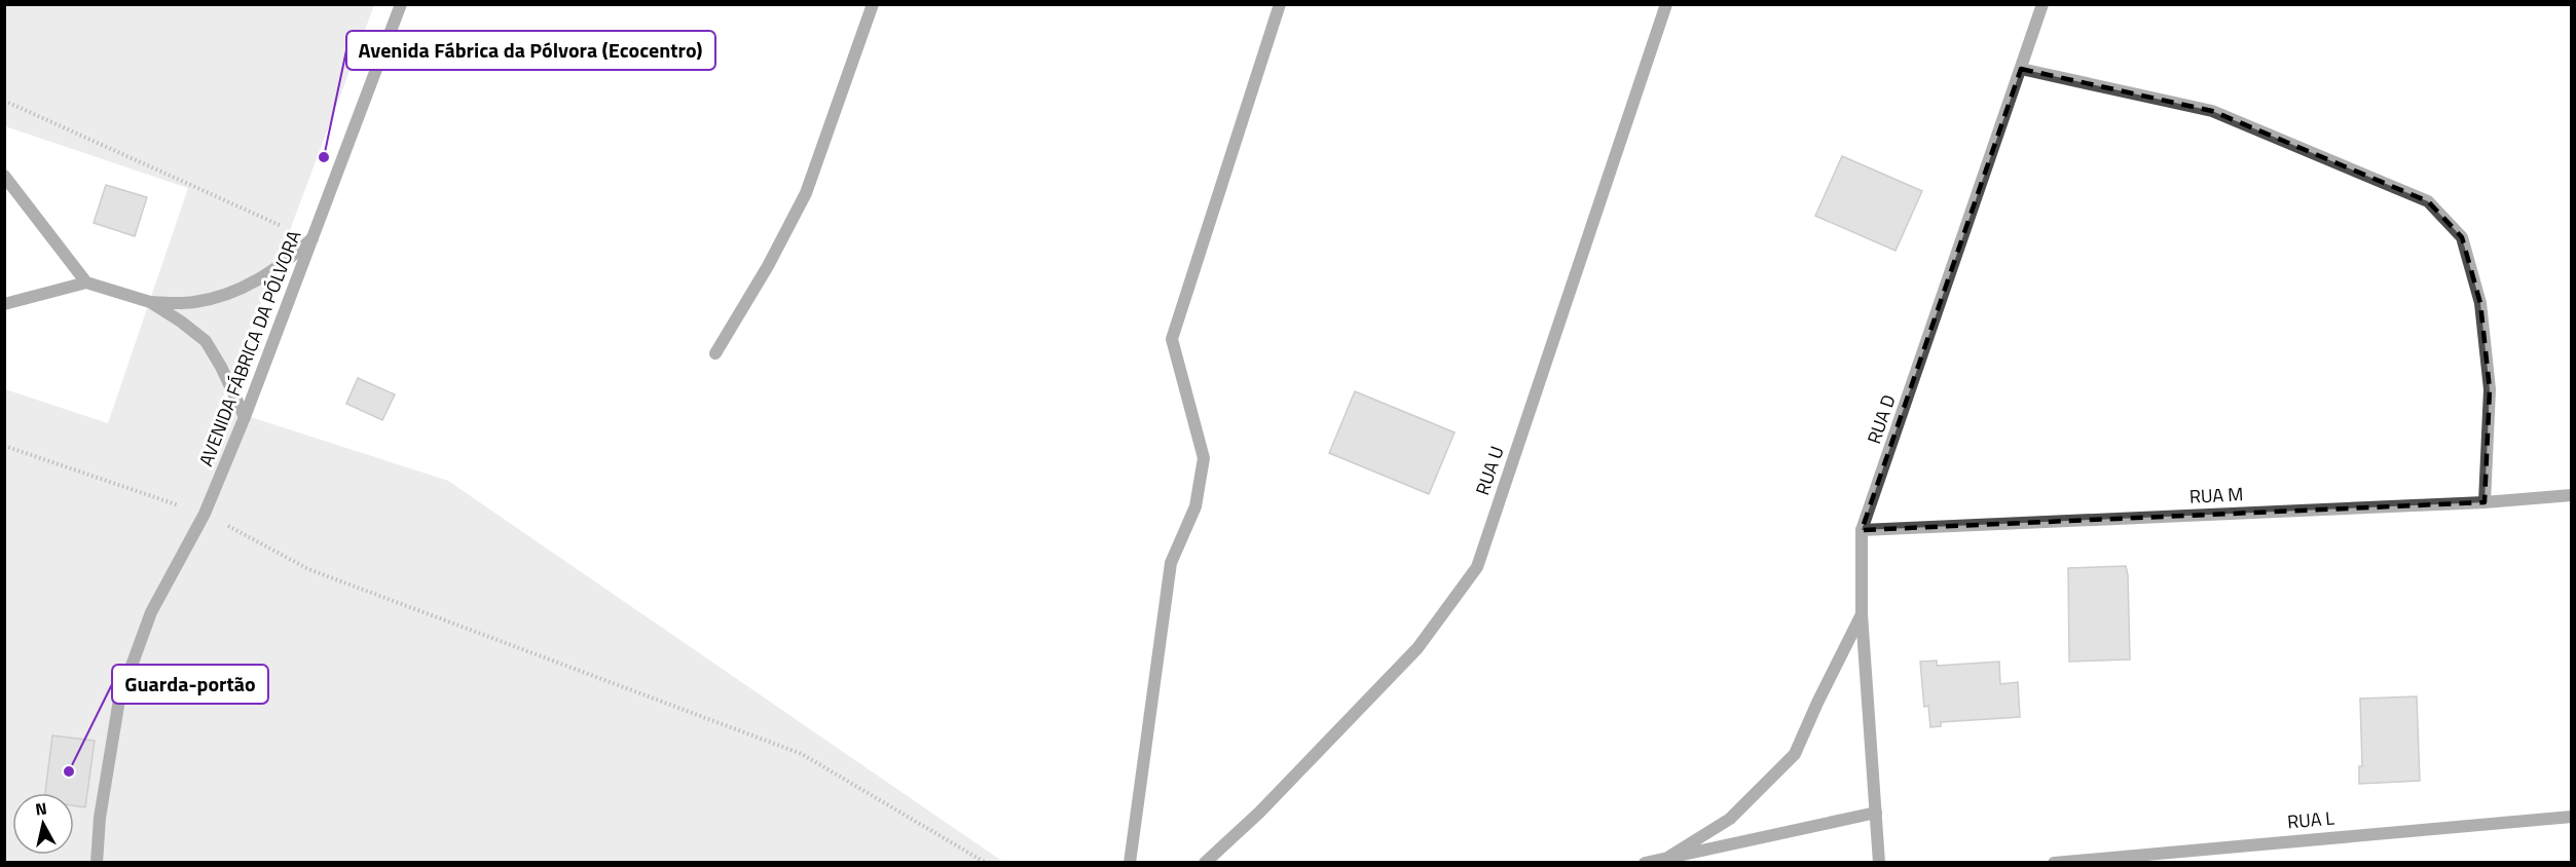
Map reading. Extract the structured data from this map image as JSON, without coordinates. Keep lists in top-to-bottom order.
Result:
{
  "streets": {
    "street": [
      "AVENIDA FÁBRICA DA PÓLVORA",
      "RUA D",
      "RUA U",
      "RUA M",
      "RUA L"
    ]
  },
  "crossings": [
    ["RUA D", "RUA M"]
  ],
  "places": ["Avenida Fábrica da Pólvora (Ecocentro)", "Guarda-portão"],
  "north": "top"
}
